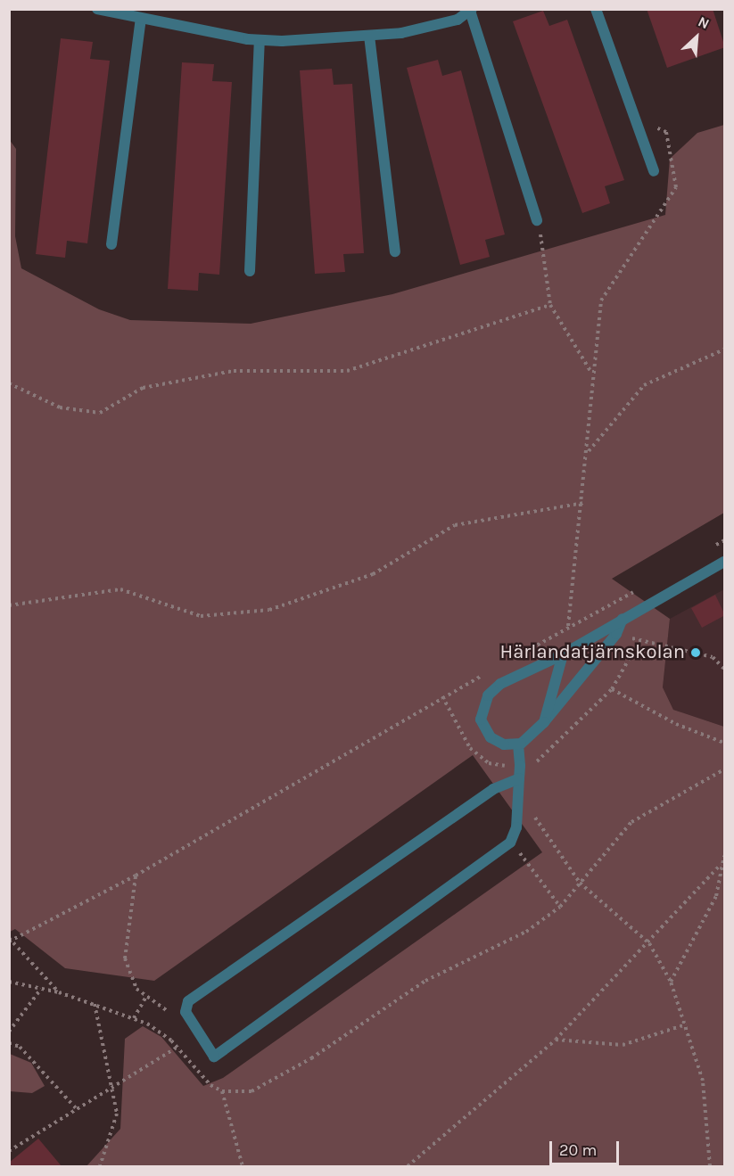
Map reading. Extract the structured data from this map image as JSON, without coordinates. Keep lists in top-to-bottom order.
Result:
{
  "places": ["Härlandatjärnskolan"],
  "scale_bar": "20 m",
  "north": "top right"
}
